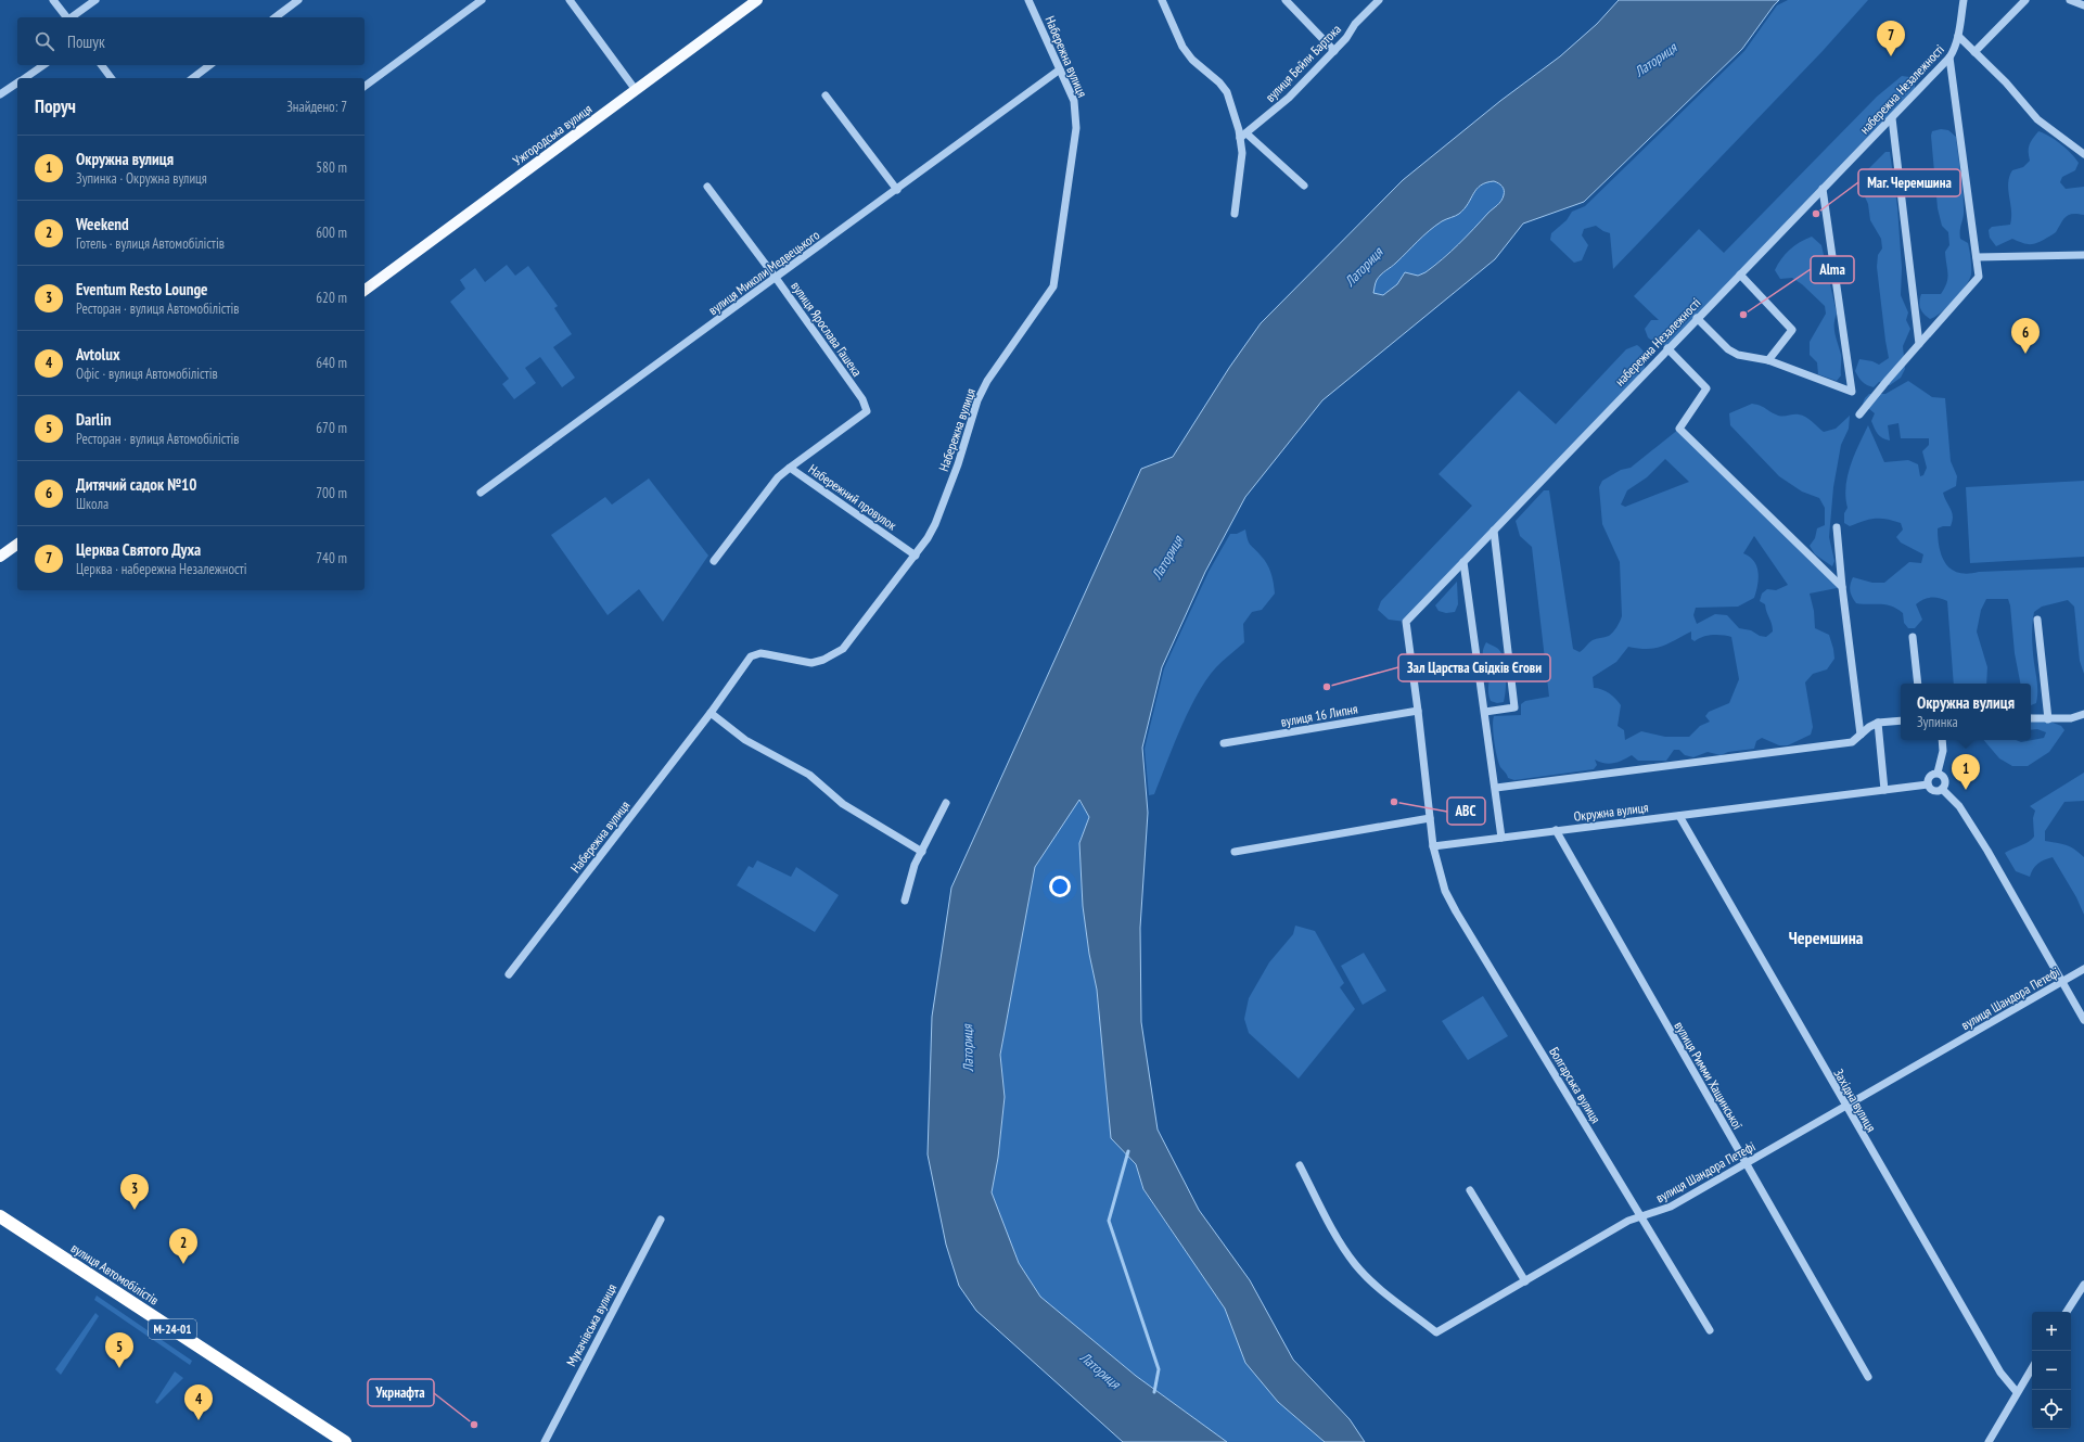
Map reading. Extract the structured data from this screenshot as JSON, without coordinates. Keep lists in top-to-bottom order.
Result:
{
  "streets": {
    "highway": ["вулиця Автомобілістів", "М-24-01"],
    "main road": ["Ужгородська вулиця"],
    "street": [
      "Набережна вулиця",
      "вулиця Бейли Бартока",
      "набережна Незалежності",
      "вулиця Миколи Медвецького",
      "вулиця Ярослава Гашека",
      "Набережний провулок",
      "вулиця 16 Липня",
      "Окружна вулиця",
      "вулиця Шандора Петефі",
      "вулиця Римми Хащинської",
      "Болгарська вулиця",
      "Західна вулиця",
      "Мукачівська вулиця"
    ]
  },
  "crossings": [
    ["Набережна вулиця", "вулиця Миколи Медвецького"],
    ["Набережна вулиця", "Набережний провулок"],
    ["набережна Незалежності", "вулиця 16 Липня"],
    ["вулиця Миколи Медвецького", "вулиця Ярослава Гашека"],
    ["вулиця Ярослава Гашека", "Набережний провулок"],
    ["Окружна вулиця", "вулиця Шандора Петефі"],
    ["Окружна вулиця", "вулиця Римми Хащинської"],
    ["Окружна вулиця", "Болгарська вулиця"],
    ["Окружна вулиця", "Західна вулиця"],
    ["вулиця Шандора Петефі", "вулиця Римми Хащинської"],
    ["вулиця Шандора Петефі", "Болгарська вулиця"],
    ["вулиця Шандора Петефі", "Західна вулиця"]
  ],
  "districts": ["Черемшина"],
  "water": ["Латориця"],
  "places": [
    "Маг. Черемшина",
    "Alma",
    "Зал Царства Свідків Єгови",
    "ABC",
    "Укрнафта"
  ],
  "page": {
    "search": "Пошук",
    "pins": [
      "7",
      "6",
      "1",
      "3",
      "2",
      "5",
      "4"
    ],
    "heading": ["Поруч", "Знайдено: 7"],
    "list": [
      {
        "mark": "1",
        "name": "Окружна вулиця",
        "note": "Зупинка · Окружна вулиця",
        "value": "580 m"
      },
      {
        "mark": "2",
        "name": "Weekend",
        "note": "Готель · вулиця Автомобілістів",
        "value": "600 m"
      },
      {
        "mark": "3",
        "name": "Eventum Resto Lounge",
        "note": "Ресторан · вулиця Автомобілістів",
        "value": "620 m"
      },
      {
        "mark": "4",
        "name": "Avtolux",
        "note": "Офіс · вулиця Автомобілістів",
        "value": "640 m"
      },
      {
        "mark": "5",
        "name": "Darlin",
        "note": "Ресторан · вулиця Автомобілістів",
        "value": "670 m"
      },
      {
        "mark": "6",
        "name": "Дитячий садок №10",
        "note": "Школа",
        "value": "700 m"
      },
      {
        "mark": "7",
        "name": "Церква Святого Духа",
        "note": "Церква · набережна Незалежності",
        "value": "740 m"
      }
    ],
    "popup": ["Окружна вулиця", "Зупинка"],
    "map_buttons": ["+", "−"]
  }
}
